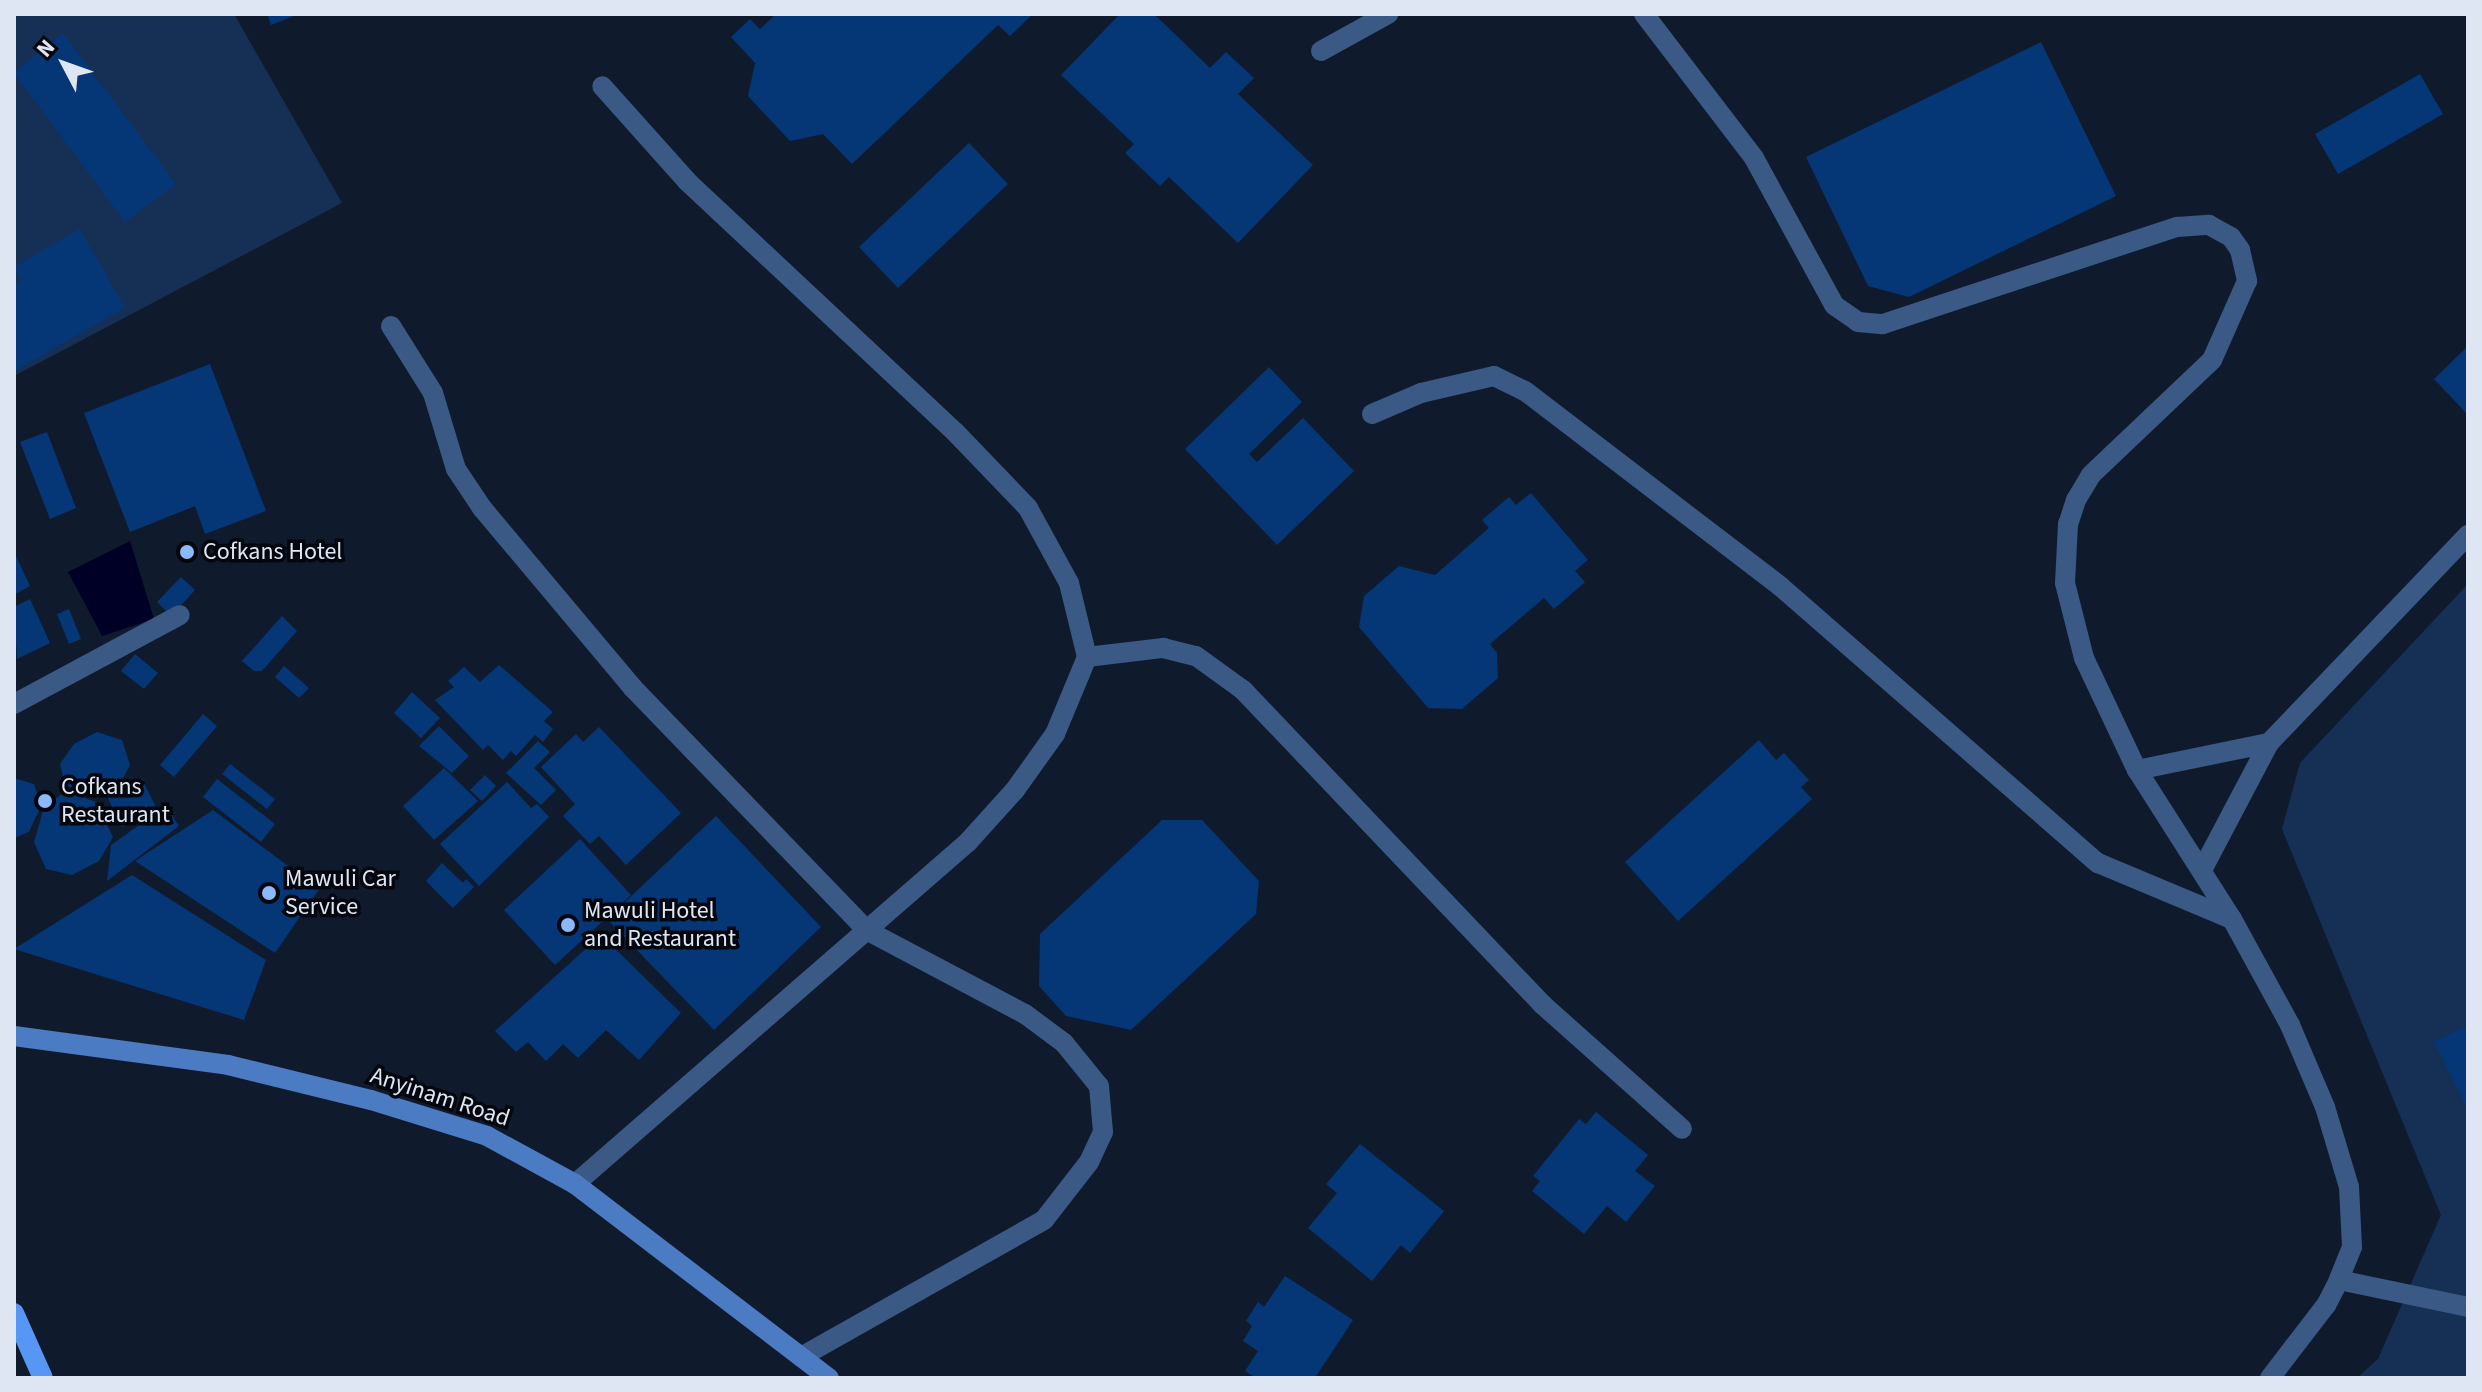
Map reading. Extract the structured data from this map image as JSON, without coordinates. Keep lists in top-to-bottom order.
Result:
{
  "streets": {
    "street": ["Anyinam Road"]
  },
  "places": [
    "Cofkans Hotel",
    "Cofkans Restaurant",
    "Mawuli Car Service",
    "Mawuli Hotel and Restaurant"
  ],
  "north": "top left"
}
